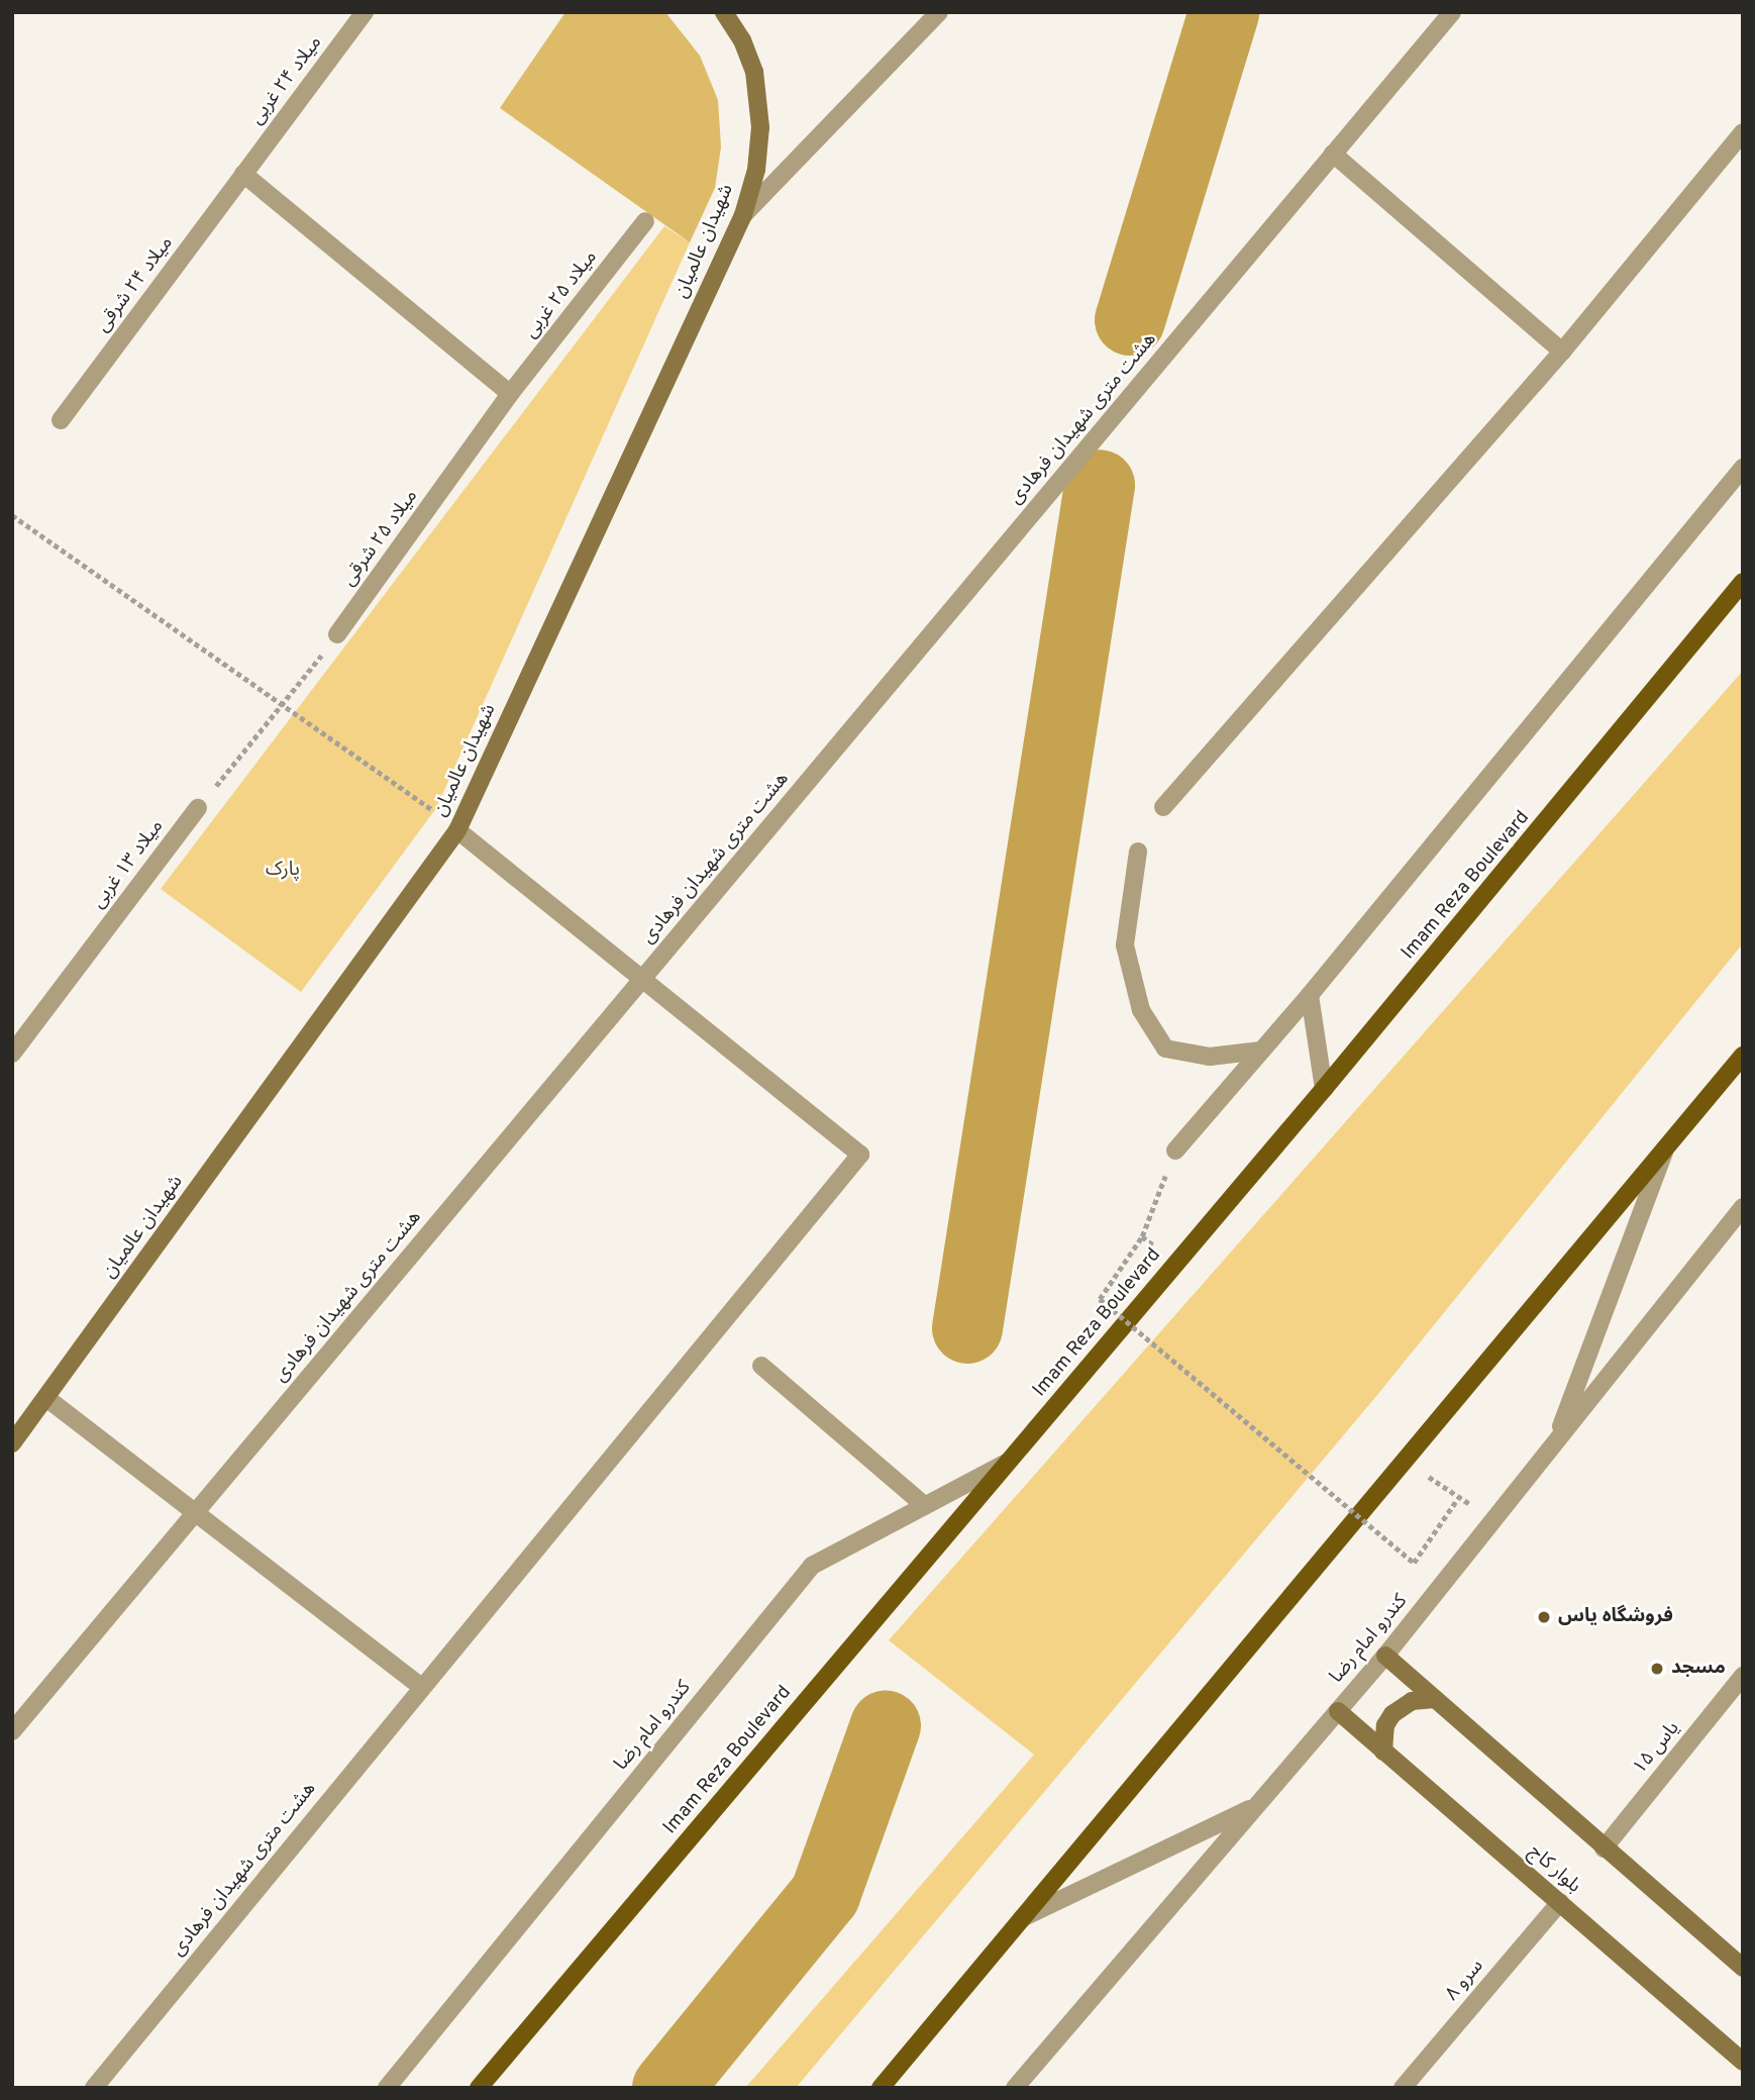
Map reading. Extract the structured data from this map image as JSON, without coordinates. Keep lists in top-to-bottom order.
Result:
{
  "streets": {
    "main road": ["Imam Reza Boulevard"],
    "street": [
      "میلاد ۲۴ غربی",
      "شهیدان عالمیان",
      "میلاد ۲۴ شرقی",
      "میلاد ۲۵ غربی",
      "هشت متری شهیدان فرهادی",
      "میلاد ۲۵ شرقی",
      "میلاد ۱۳ غربی",
      "کندرو امام رضا",
      "یاس ۱۵",
      "بلوار کاج",
      "سرو ۸"
    ]
  },
  "crossings": [
    ["میلاد ۲۴ غربی", "میلاد ۲۴ شرقی"],
    ["میلاد ۲۵ غربی", "میلاد ۲۵ شرقی"],
    ["Imam Reza Boulevard", "کندرو امام رضا"],
    ["کندرو امام رضا", "بلوار کاج"],
    ["بلوار کاج", "سرو ۸"]
  ],
  "parks": ["پارک"],
  "places": ["فروشگاه یاس", "مسجد"]
}
